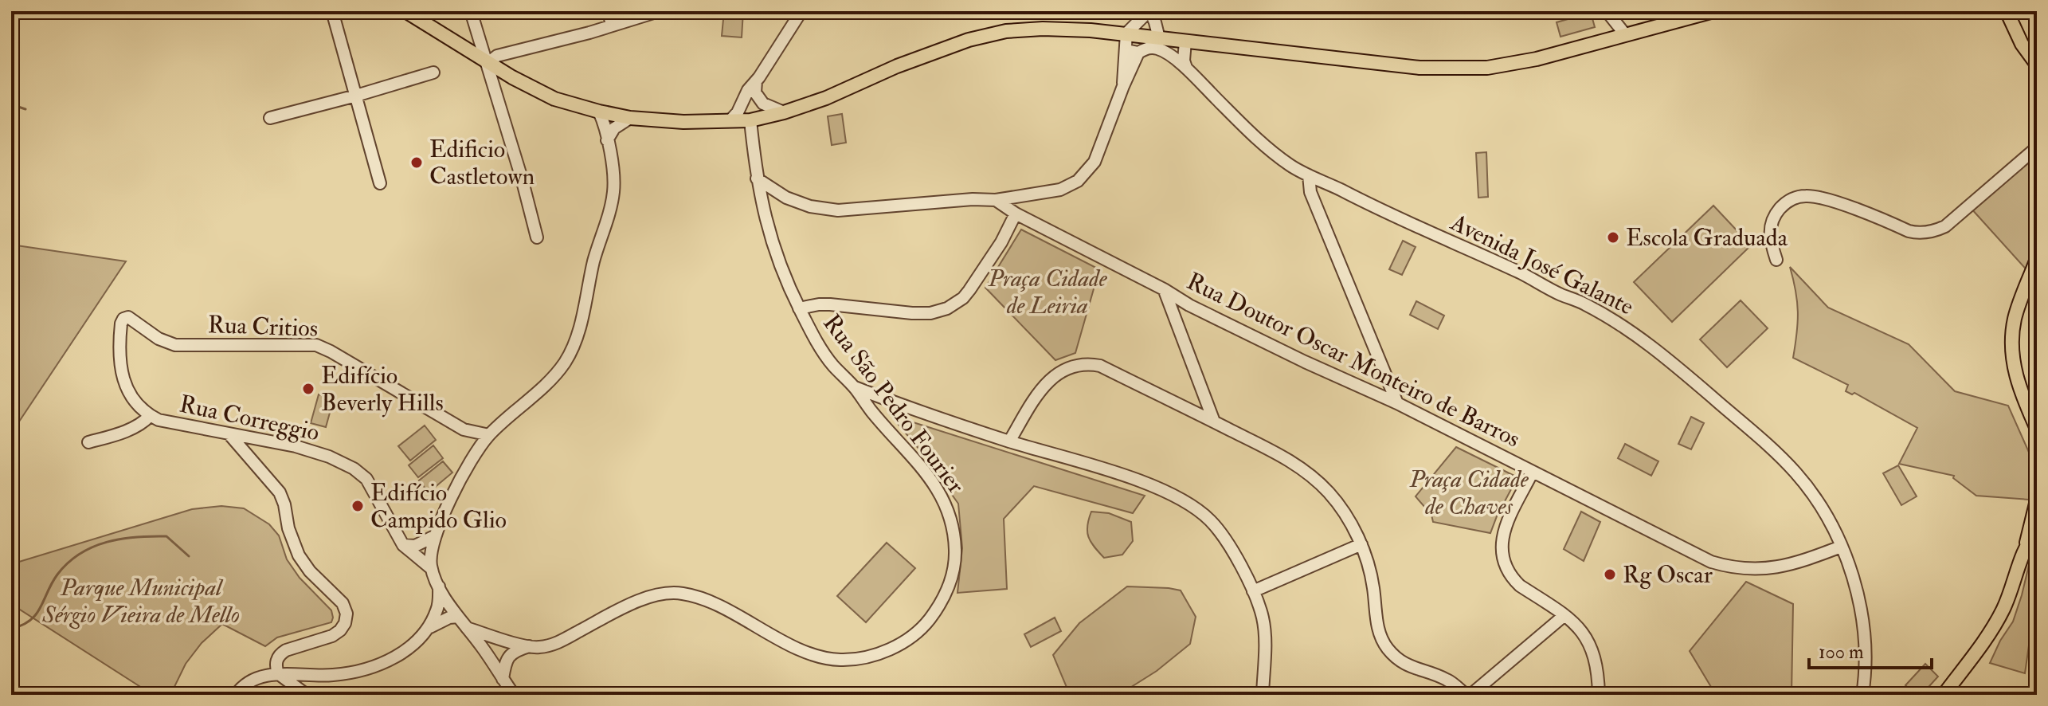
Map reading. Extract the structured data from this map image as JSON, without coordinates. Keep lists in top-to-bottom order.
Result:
{
  "streets": {
    "street": [
      "Avenida José Galante",
      "Rua Critios",
      "Rua Doutor Oscar Monteiro de Barros",
      "Rua São Pedro Fourier",
      "Rua Correggio"
    ]
  },
  "crossings": [
    ["Avenida José Galante", "Rua Doutor Oscar Monteiro de Barros"],
    ["Rua Critios", "Rua Correggio"]
  ],
  "parks": ["Praça Cidade de Leiria", "Praça Cidade de Chaves", "Parque Municipal Sérgio Vieira de Mello"],
  "places": [
    "Edificio Castletown",
    "Escola Graduada",
    "Edifício Beverly Hills",
    "Edifício Campido Glio",
    "Rg Oscar"
  ],
  "scale_bar": "100 m"
}
